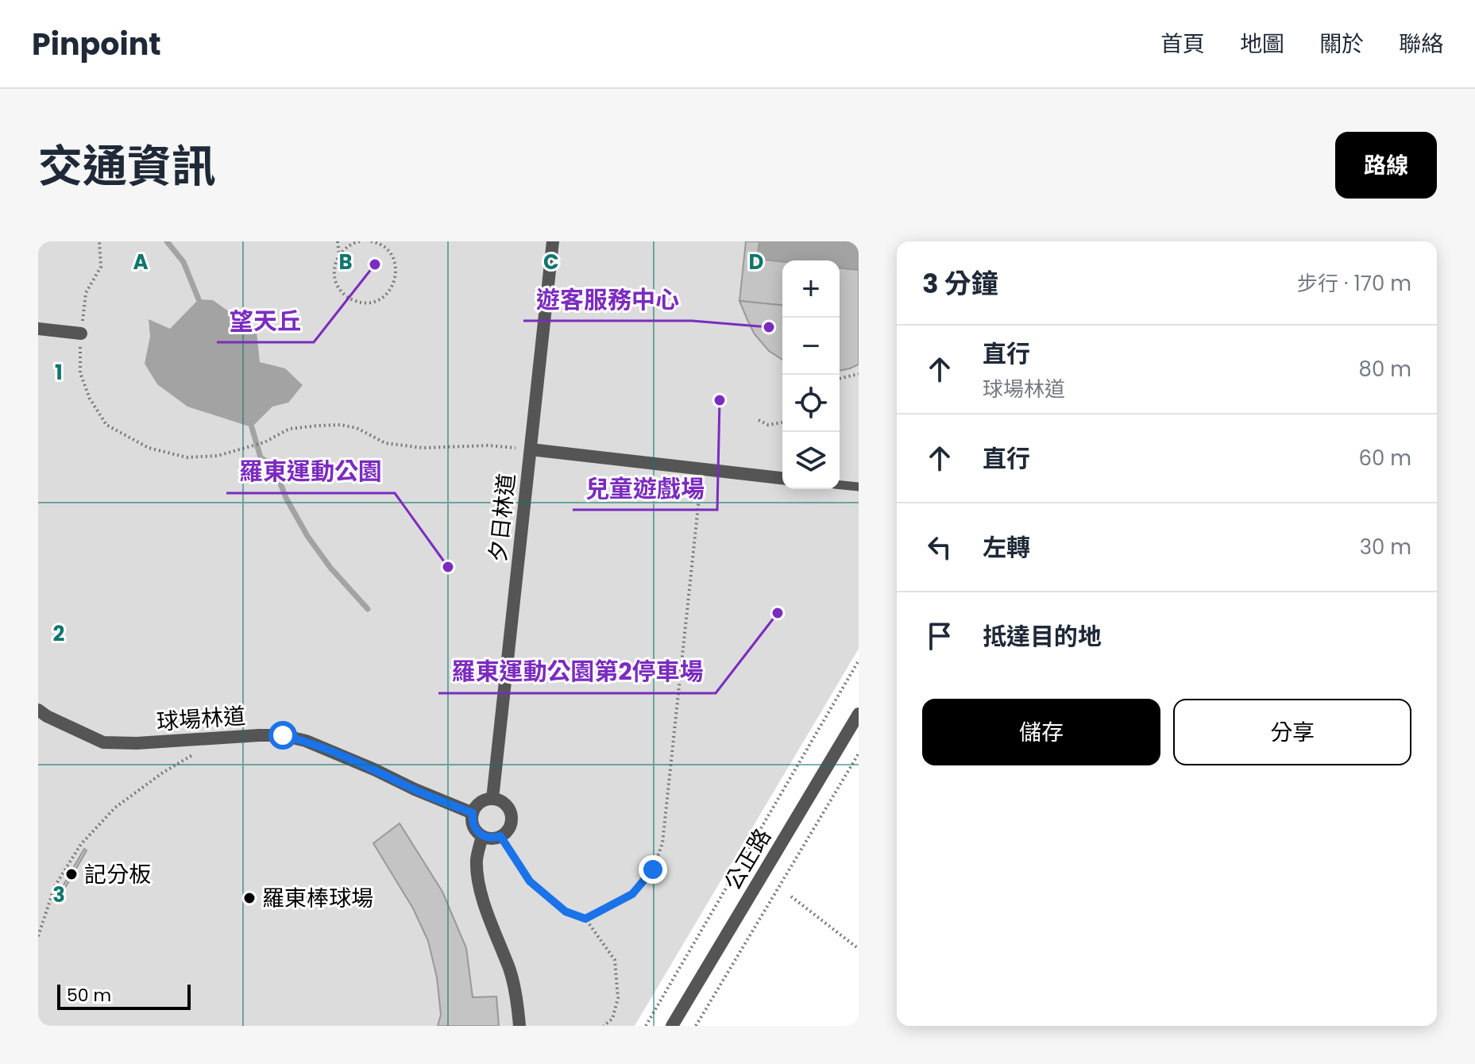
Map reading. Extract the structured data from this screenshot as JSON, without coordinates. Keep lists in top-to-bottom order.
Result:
{
  "streets": {
    "street": ["夕日林道", "球場林道", "公正路"]
  },
  "crossings": [
    ["夕日林道", "球場林道"]
  ],
  "places": [
    "望天丘",
    "遊客服務中心",
    "兒童遊戲場",
    "羅東運動公園",
    "羅東運動公園第2停車場",
    "記分板",
    "羅東棒球場"
  ],
  "scale_bar": "50 m",
  "page": {
    "header": "Pinpoint",
    "nav": [
      "首頁",
      "地圖",
      "關於",
      "聯絡"
    ],
    "title": "交通資訊",
    "buttons": [
      "路線",
      ["儲存", "分享"]
    ],
    "heading": ["3 分鐘", "步行 · 170 m"],
    "map_buttons": ["+", "−"],
    "list": [
      ["直行", "球場林道", "80 m"],
      ["直行", "60 m"],
      ["左轉", "30 m"],
      "抵達目的地"
    ],
    "scale": "50 m"
  },
  "grid": {
    "columns": [
      "A",
      "B",
      "C",
      "D"
    ],
    "rows": ["1", "2", "3"]
  }
}
